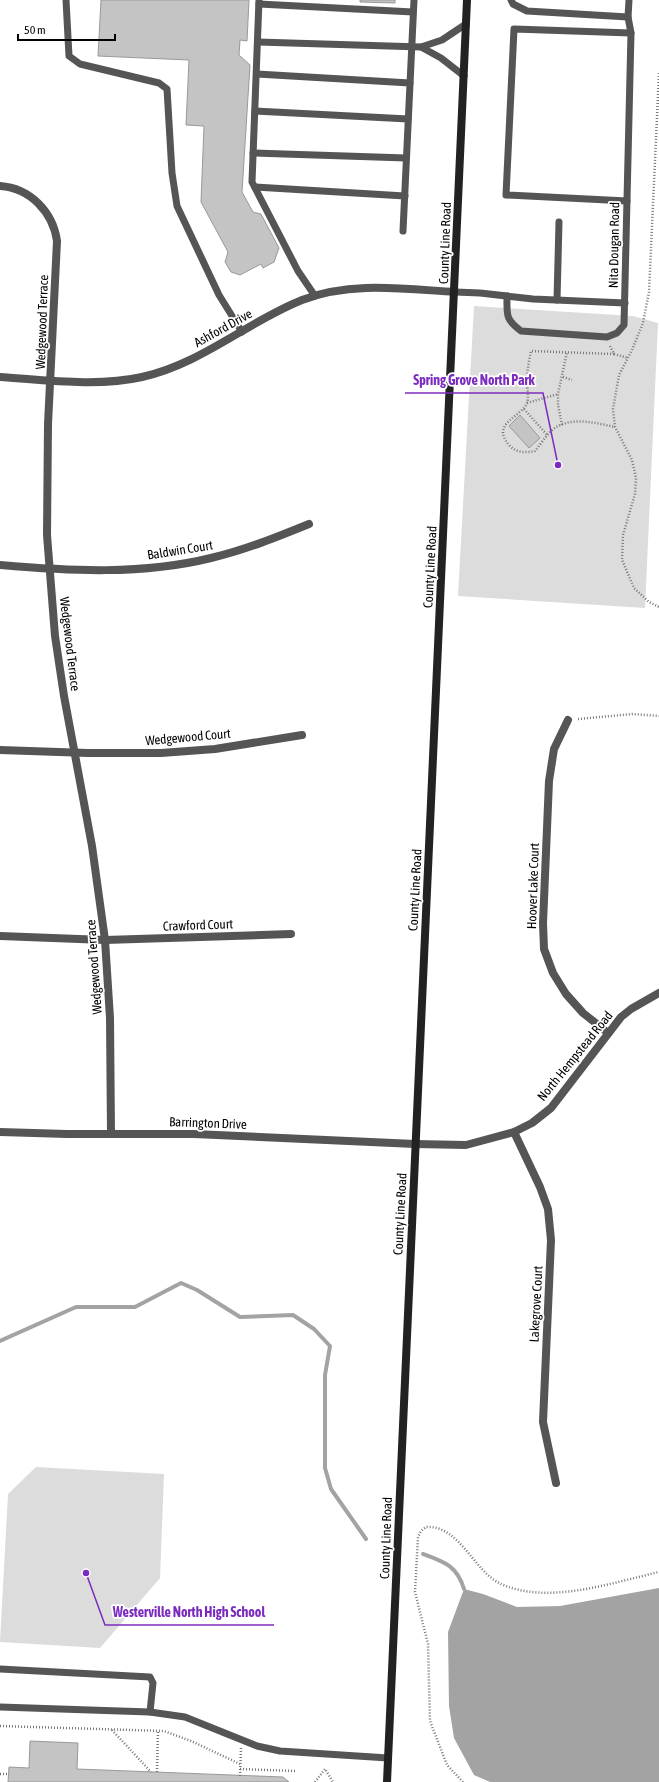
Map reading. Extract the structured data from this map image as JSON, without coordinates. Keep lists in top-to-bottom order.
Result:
{
  "streets": {
    "main road": ["County Line Road"],
    "street": [
      "Wedgewood Terrace",
      "Ashford Drive",
      "Baldwin Court",
      "Wedgewood Court",
      "Hoover Lake Court",
      "Crawford Court",
      "North Hempstead Road",
      "Barrington Drive",
      "Lakegrove Court"
    ],
    "lane": ["Nita Dougan Road"]
  },
  "crossings": [
    ["County Line Road", "Nita Dougan Road"],
    ["County Line Road", "Ashford Drive"],
    ["County Line Road", "North Hempstead Road"],
    ["County Line Road", "Barrington Drive"],
    ["Nita Dougan Road", "Ashford Drive"],
    ["Wedgewood Terrace", "Ashford Drive"],
    ["Wedgewood Terrace", "Baldwin Court"],
    ["Wedgewood Terrace", "Wedgewood Court"],
    ["Wedgewood Terrace", "Crawford Court"],
    ["Wedgewood Terrace", "Barrington Drive"],
    ["Hoover Lake Court", "North Hempstead Road"],
    ["North Hempstead Road", "Barrington Drive"],
    ["North Hempstead Road", "Lakegrove Court"]
  ],
  "places": ["Spring Grove North Park", "Westerville North High School"],
  "scale_bar": "50 m"
}
